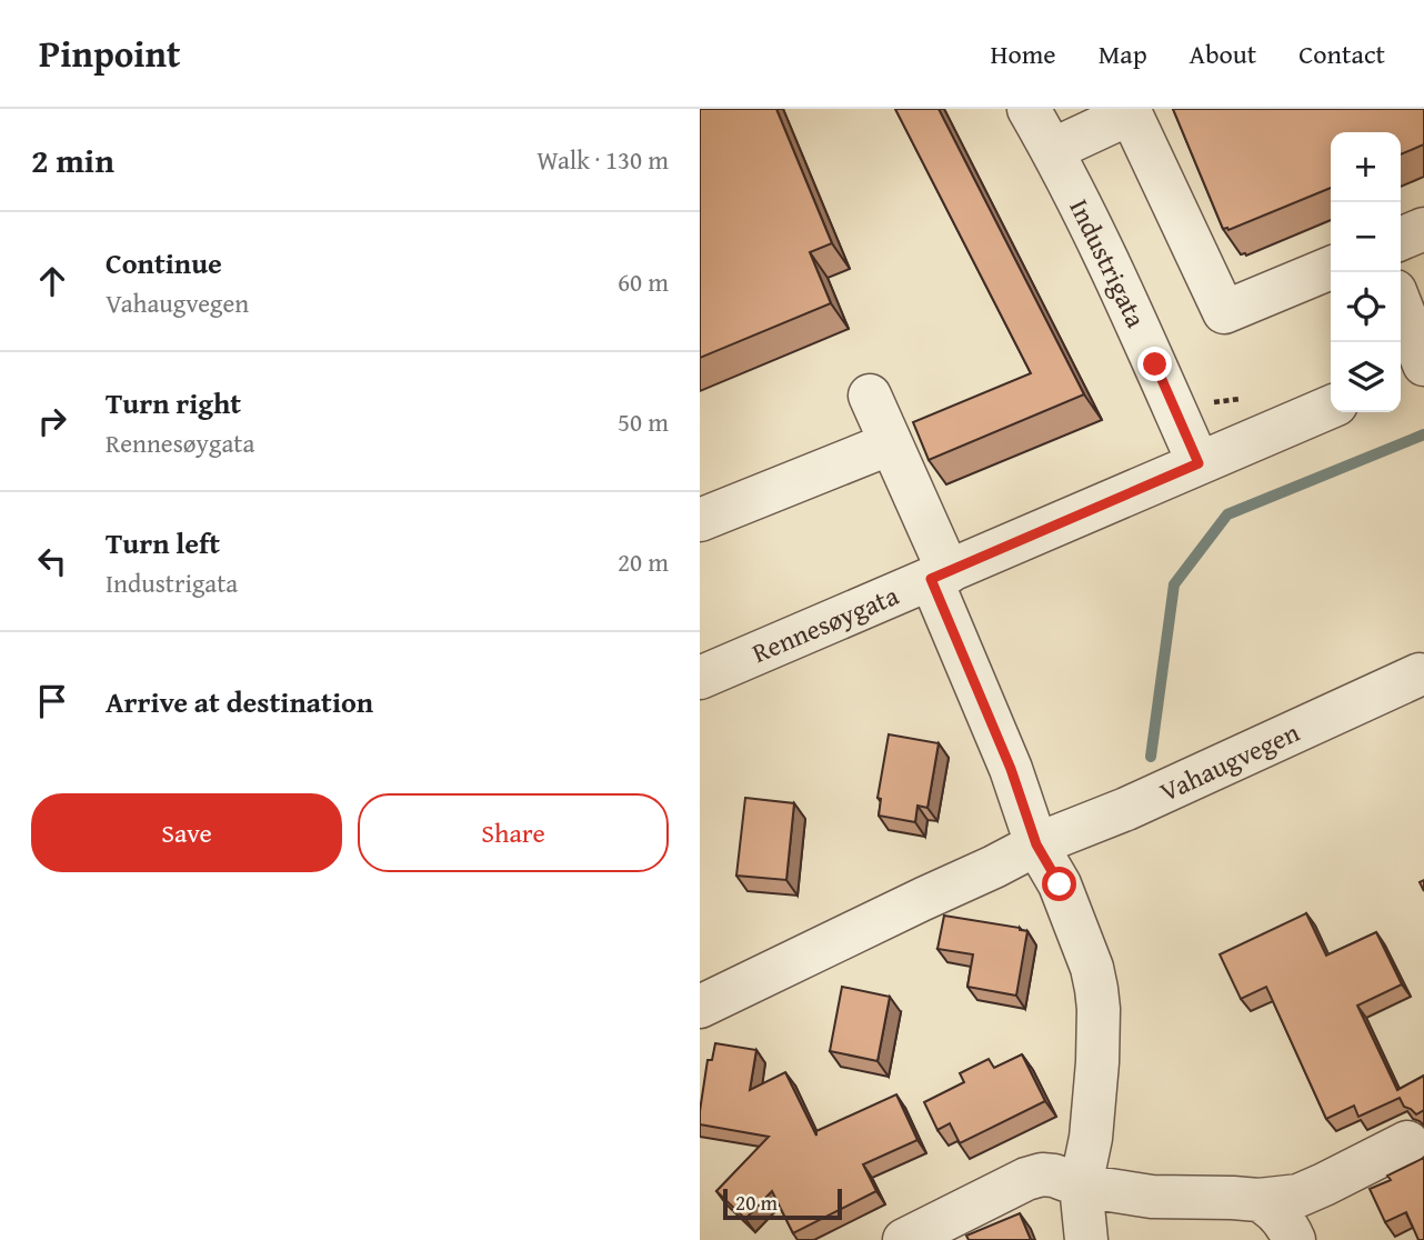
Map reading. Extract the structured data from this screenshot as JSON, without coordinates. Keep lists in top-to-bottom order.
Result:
{
  "streets": {
    "street": ["Industrigata", "Rennesøygata", "Vahaugvegen"]
  },
  "crossings": [
    ["Industrigata", "Rennesøygata"]
  ],
  "scale_bar": "20 m",
  "page": {
    "header": "Pinpoint",
    "nav": [
      "Home",
      "Map",
      "About",
      "Contact"
    ],
    "heading": ["2 min", "Walk · 130 m"],
    "map_buttons": ["+", "−"],
    "list": [
      ["Continue", "Vahaugvegen", "60 m"],
      ["Turn right", "Rennesøygata", "50 m"],
      ["Turn left", "Industrigata", "20 m"],
      "Arrive at destination"
    ],
    "buttons": ["Save", "Share"],
    "scale": "20 m"
  }
}
